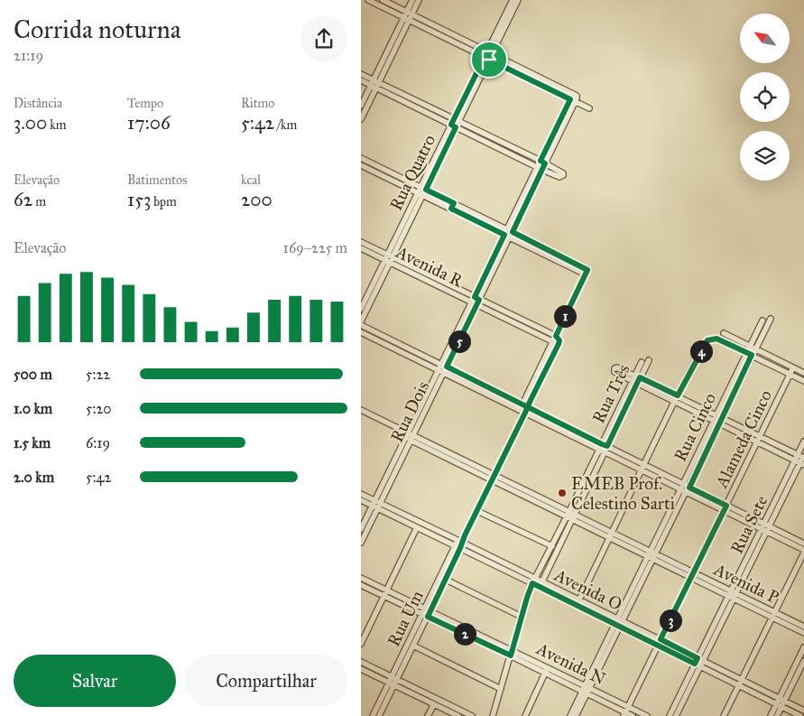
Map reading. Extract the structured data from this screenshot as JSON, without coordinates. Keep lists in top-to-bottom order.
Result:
{
  "streets": {
    "street": [
      "Rua Quatro",
      "Avenida R",
      "Rua Três",
      "Rua Dois",
      "Rua Cinco",
      "Alameda Cinco",
      "Rua Sete",
      "Avenida P",
      "Avenida O",
      "Rua Um",
      "Avenida N"
    ]
  },
  "crossings": [
    ["Rua Quatro", "Avenida R"],
    ["Avenida R", "Rua Dois"],
    ["Avenida R", "Rua Um"],
    ["Rua Três", "Avenida P"],
    ["Rua Três", "Avenida O"],
    ["Rua Três", "Avenida N"],
    ["Rua Dois", "Avenida P"],
    ["Rua Dois", "Avenida O"],
    ["Rua Dois", "Rua Um"],
    ["Rua Cinco", "Avenida P"],
    ["Rua Cinco", "Avenida O"],
    ["Rua Cinco", "Avenida N"],
    ["Alameda Cinco", "Avenida P"],
    ["Alameda Cinco", "Avenida O"],
    ["Alameda Cinco", "Avenida N"],
    ["Rua Sete", "Avenida P"],
    ["Rua Sete", "Avenida O"],
    ["Avenida P", "Rua Um"],
    ["Avenida O", "Rua Um"],
    ["Rua Um", "Avenida N"]
  ],
  "places": ["EMEB Prof. Celestino Sarti"],
  "north": "top left",
  "page": {
    "heading": ["Corrida noturna", "21:19"],
    "stats": [
      ["Distância", "3.00 km"],
      ["Tempo", "17:06"],
      ["Ritmo", "5:42 /km"],
      ["Elevação", "62 m"],
      ["Batimentos", "153 bpm"],
      ["kcal", "200"]
    ],
    "chart": ["Elevação", "169–225 m"],
    "pins": [
      "1",
      "5",
      "4",
      "3",
      "2"
    ],
    "list": [
      {
        "name": "500 m",
        "note": "5:22"
      },
      {
        "name": "1.0 km",
        "note": "5:20"
      },
      {
        "name": "1.5 km",
        "note": "6:19"
      },
      {
        "name": "2.0 km",
        "note": "5:42"
      }
    ],
    "buttons": ["Salvar", "Compartilhar"]
  }
}
